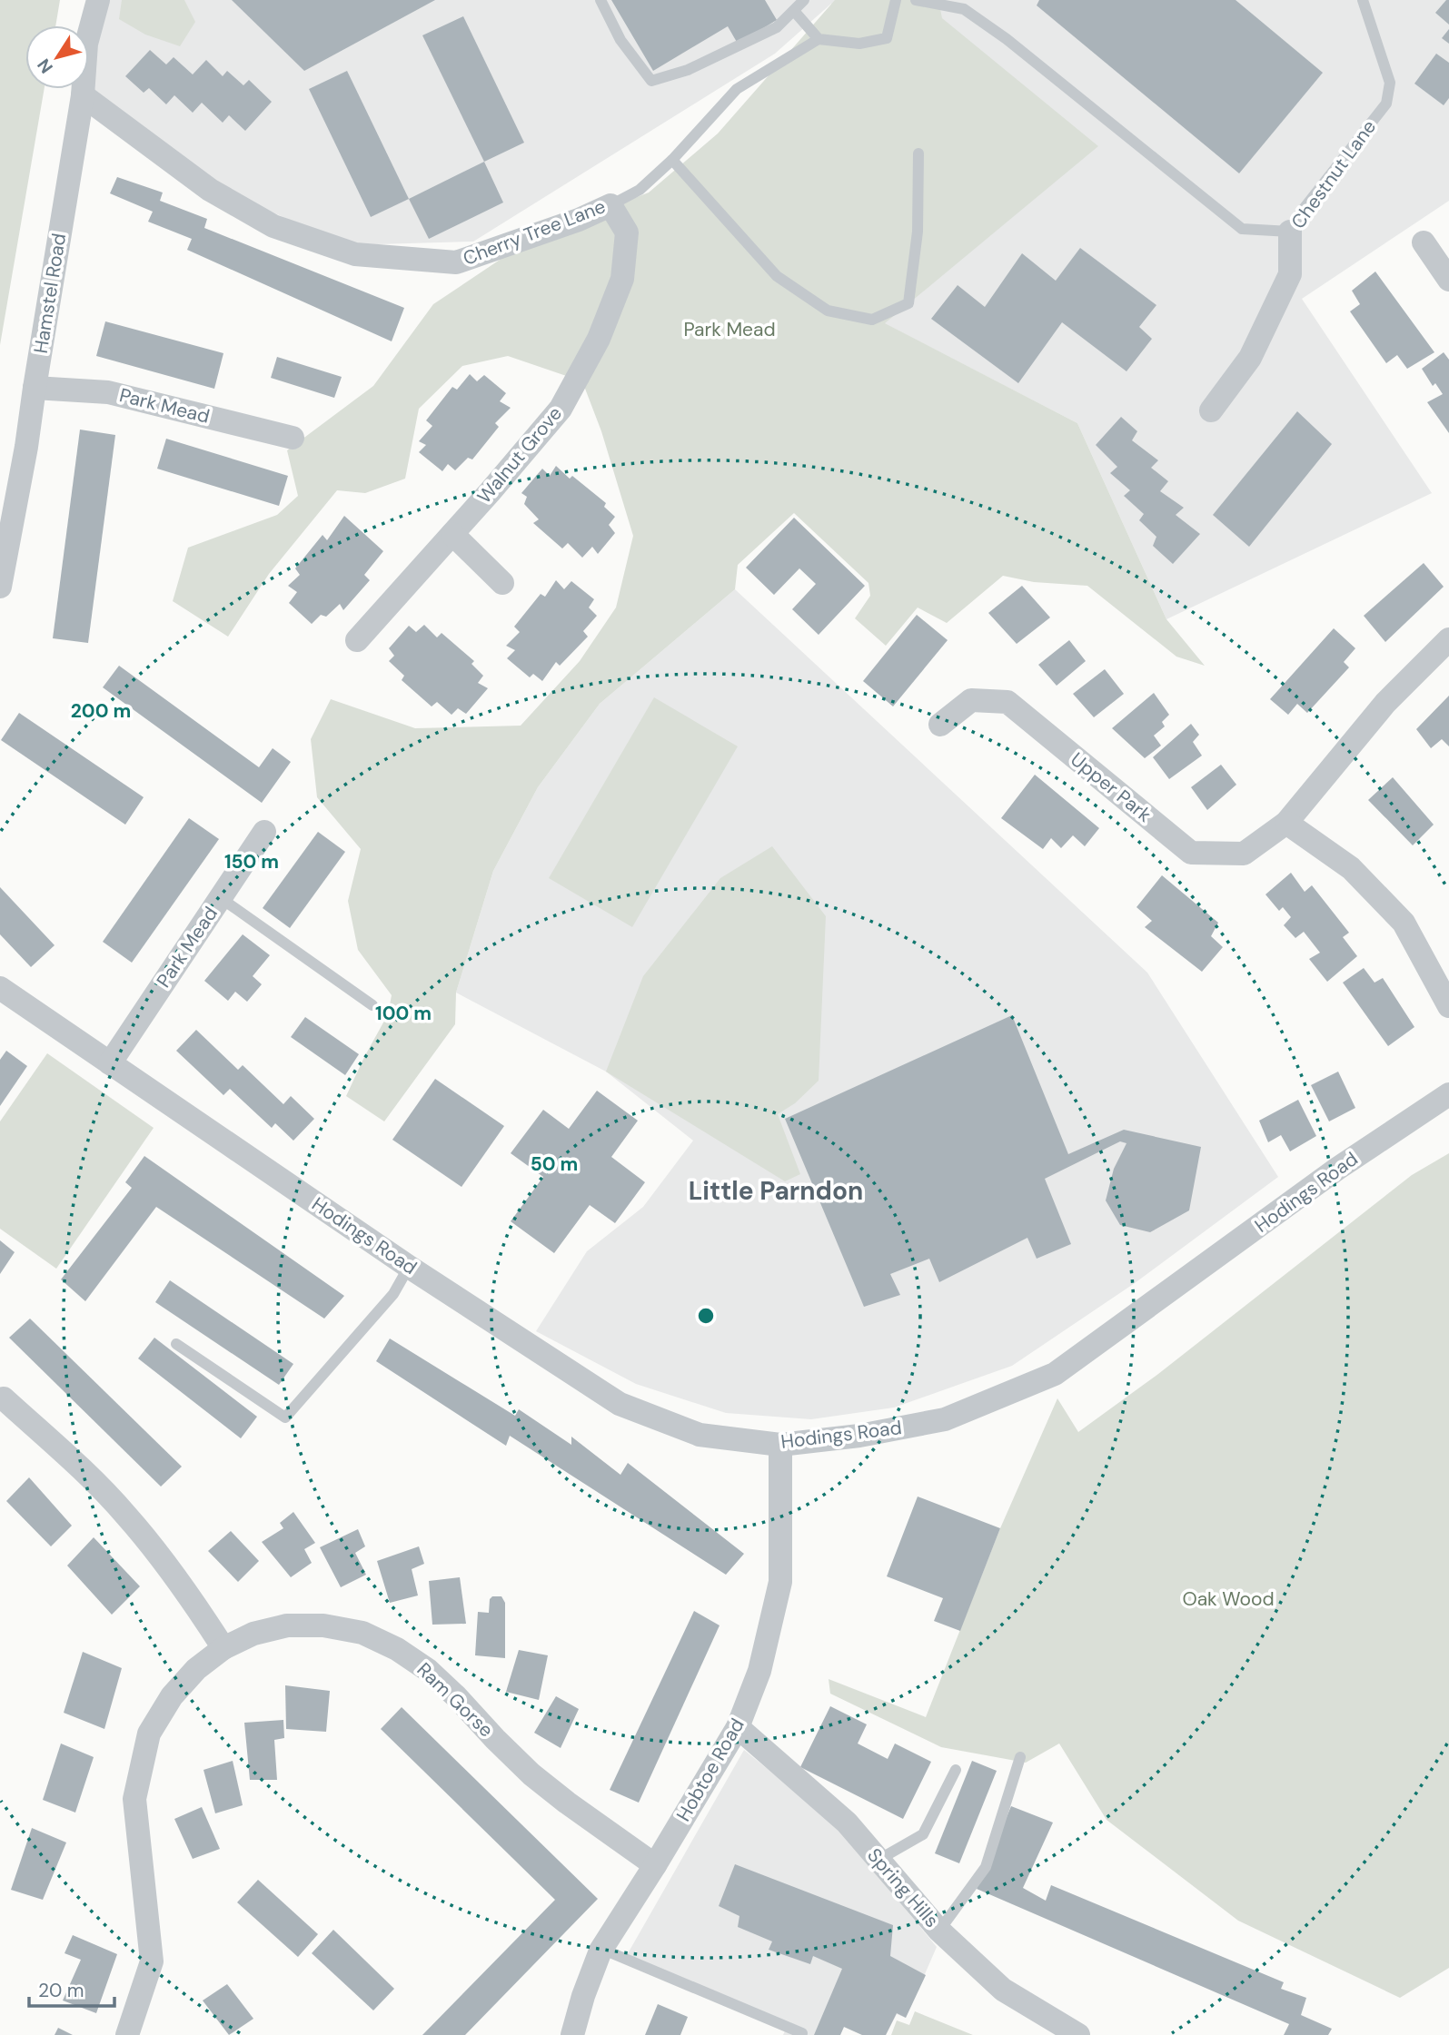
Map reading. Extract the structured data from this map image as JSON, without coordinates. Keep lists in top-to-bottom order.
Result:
{
  "streets": {
    "street": [
      "Chestnut Lane",
      "Cherry Tree Lane",
      "Hamstel Road",
      "Park Mead",
      "Walnut Grove",
      "Upper Park",
      "Hodings Road",
      "Ram Gorse",
      "Hobtoe Road",
      "Spring Hills"
    ]
  },
  "crossings": [
    ["Cherry Tree Lane", "Hamstel Road"],
    ["Cherry Tree Lane", "Walnut Grove"],
    ["Hamstel Road", "Park Mead"],
    ["Park Mead", "Hodings Road"],
    ["Hodings Road", "Hobtoe Road"],
    ["Ram Gorse", "Hobtoe Road"],
    ["Hobtoe Road", "Spring Hills"]
  ],
  "districts": ["Little Parndon"],
  "parks": ["Park Mead", "Oak Wood"],
  "scale_bar": "20 m",
  "north": "bottom left",
  "rings": [
    "200 m",
    "150 m",
    "100 m",
    "50 m"
  ]
}
